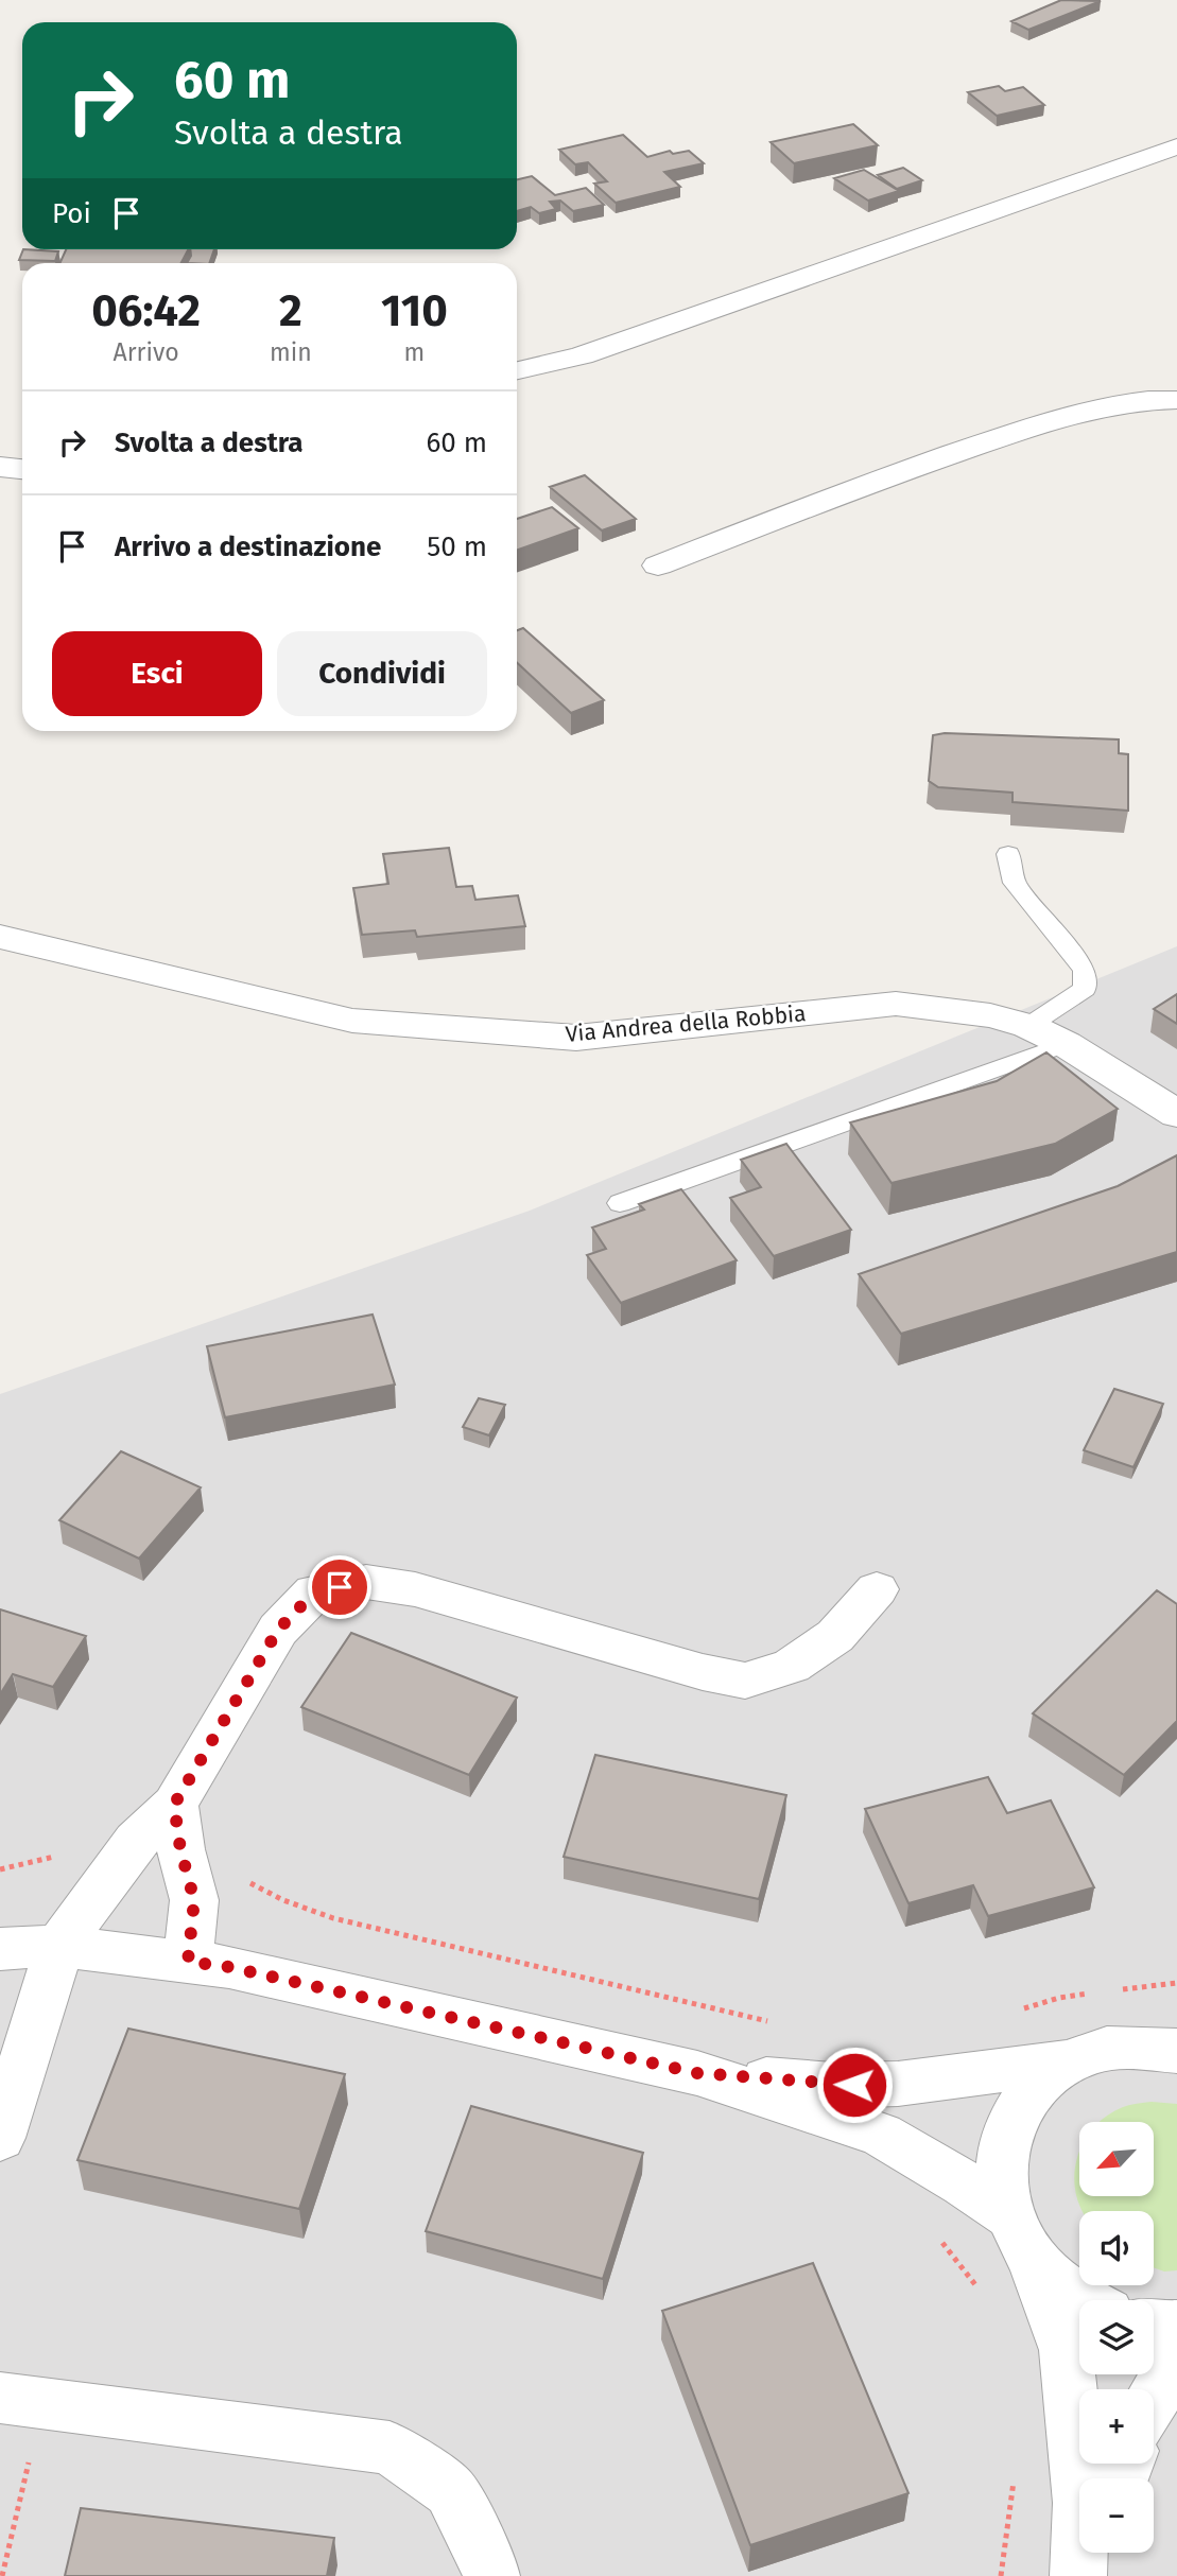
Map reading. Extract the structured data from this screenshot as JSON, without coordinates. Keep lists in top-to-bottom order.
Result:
{
  "streets": {
    "street": ["Via Andrea della Robbia"]
  },
  "north": "bottom left",
  "page": {
    "turn": ["60 m", "Svolta a destra"],
    "then": "Poi",
    "eta": [
      "06:42",
      "Arrivo",
      "2",
      "min",
      "110",
      "m"
    ],
    "list": [
      {
        "name": "Svolta a destra",
        "value": "60 m"
      },
      {
        "name": "Arrivo a destinazione",
        "value": "50 m"
      }
    ],
    "buttons": ["Esci", "Condividi"],
    "map_buttons": ["+", "−"]
  }
}
